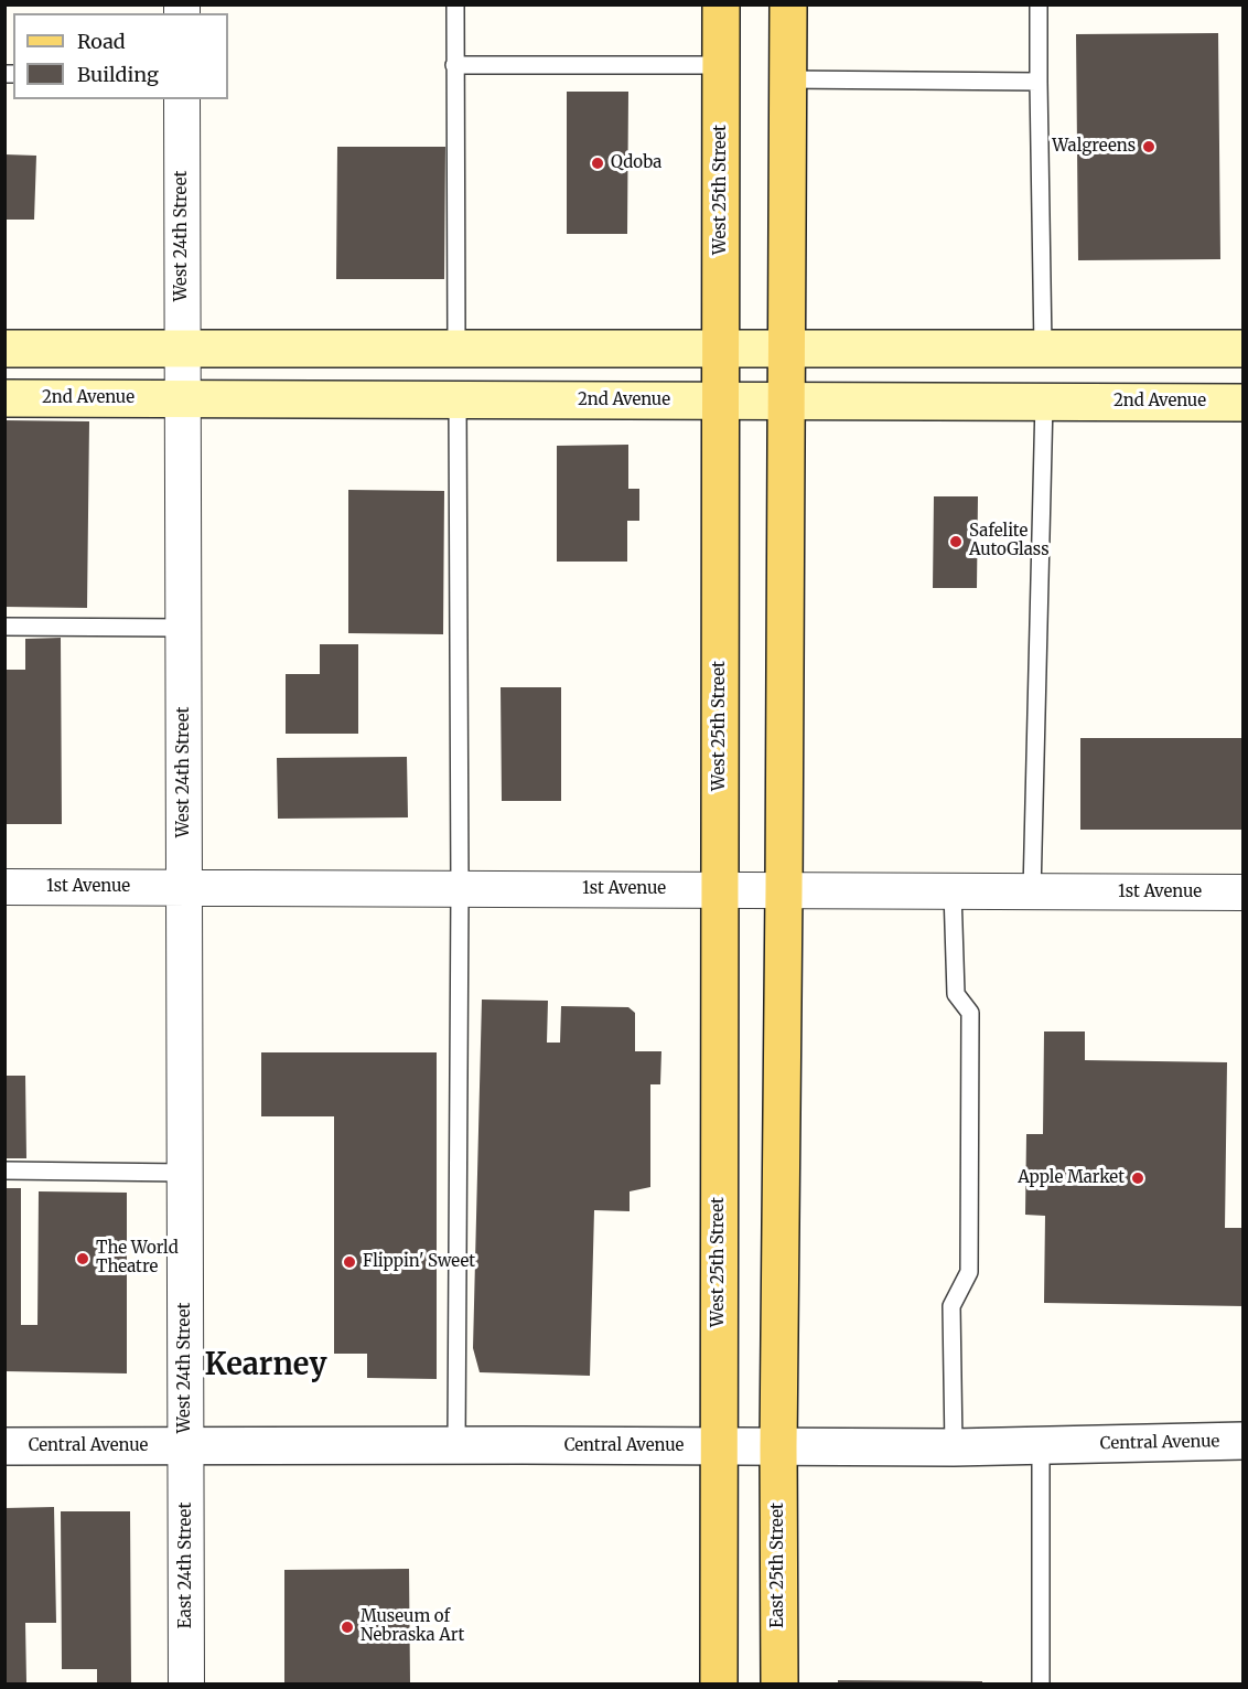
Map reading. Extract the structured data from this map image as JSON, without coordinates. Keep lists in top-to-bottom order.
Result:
{
  "streets": {
    "main road": ["West 25th Street", "2nd Avenue", "East 25th Street"],
    "street": [
      "West 24th Street",
      "1st Avenue",
      "Central Avenue",
      "East 24th Street"
    ]
  },
  "crossings": [
    ["West 25th Street", "2nd Avenue"],
    ["West 25th Street", "1st Avenue"],
    ["West 25th Street", "Central Avenue"],
    ["West 24th Street", "2nd Avenue"],
    ["West 24th Street", "1st Avenue"],
    ["West 24th Street", "Central Avenue"],
    ["West 24th Street", "East 24th Street"],
    ["Central Avenue", "East 24th Street"],
    ["Central Avenue", "East 25th Street"]
  ],
  "districts": ["Kearney"],
  "places": [
    "Walgreens",
    "Qdoba",
    "Safelite AutoGlass",
    "Apple Market",
    "The World Theatre",
    "Flippin' Sweet",
    "Museum of Nebraska Art"
  ],
  "legend": ["Road", "Building"]
}
